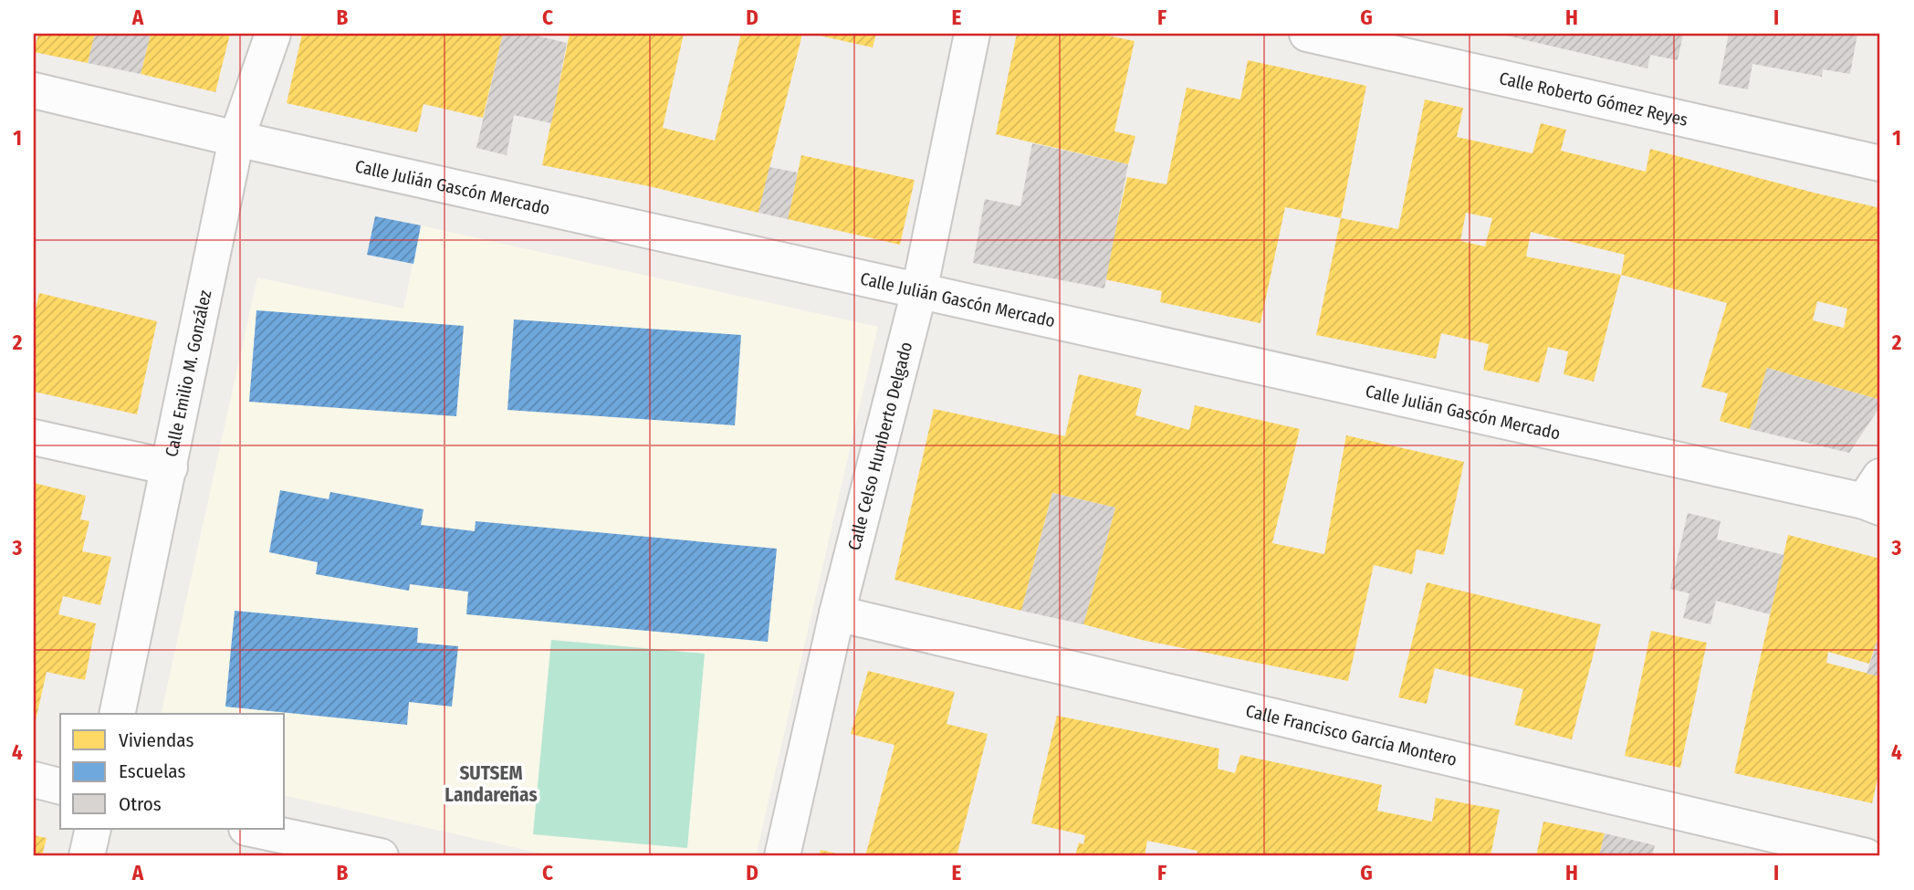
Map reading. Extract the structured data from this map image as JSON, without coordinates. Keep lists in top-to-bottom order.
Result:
{
  "streets": {
    "street": [
      "Calle Roberto Gómez Reyes",
      "Calle Julián Gascón Mercado",
      "Calle Emilio M. González",
      "Calle Celso Humberto Delgado",
      "Calle Francisco García Montero"
    ]
  },
  "crossings": [
    ["Calle Julián Gascón Mercado", "Calle Emilio M. González"],
    ["Calle Julián Gascón Mercado", "Calle Celso Humberto Delgado"],
    ["Calle Celso Humberto Delgado", "Calle Francisco García Montero"]
  ],
  "districts": ["SUTSEM Landareñas"],
  "legend": ["Viviendas", "Escuelas", "Otros"],
  "grid": {
    "columns": [
      "A",
      "B",
      "C",
      "D",
      "E",
      "F",
      "G",
      "H",
      "I"
    ],
    "rows": [
      "1",
      "2",
      "3",
      "4"
    ]
  }
}
